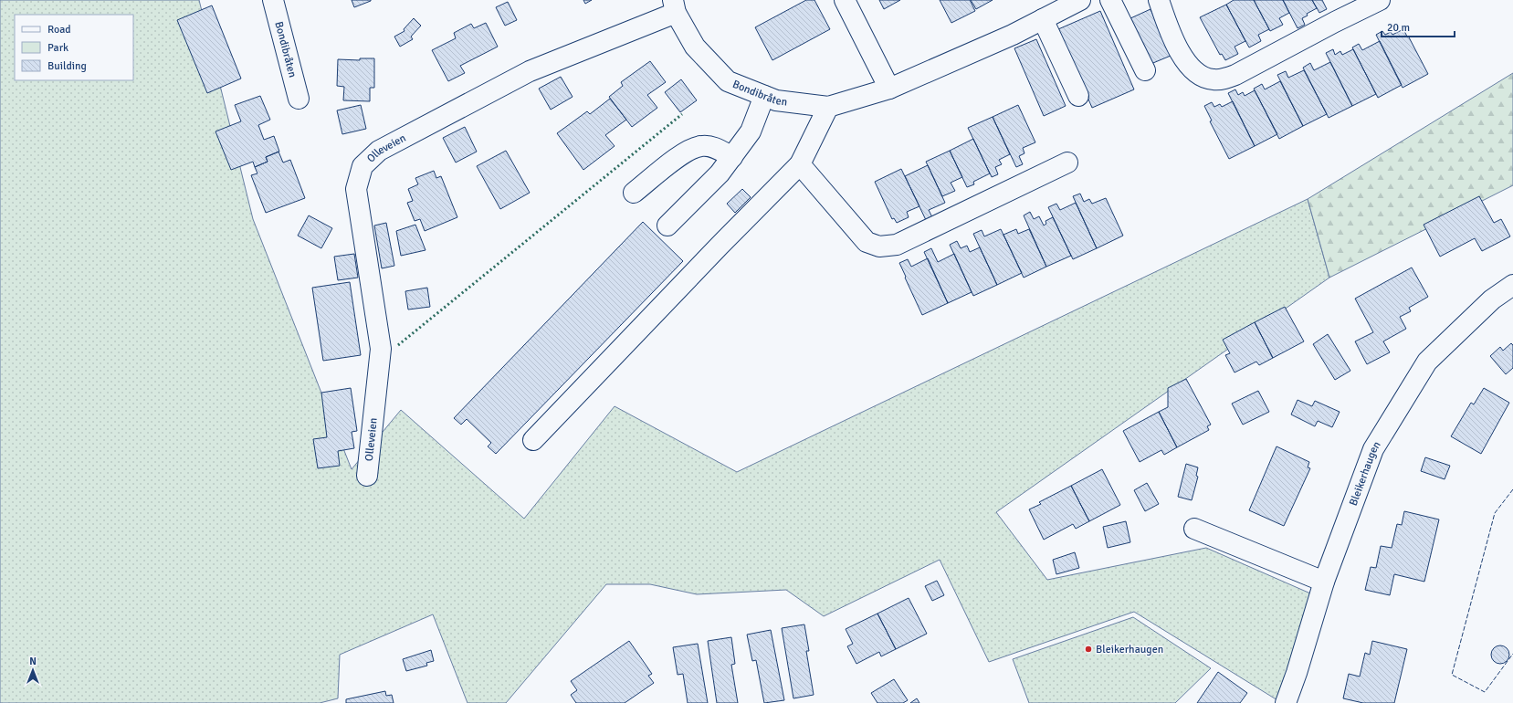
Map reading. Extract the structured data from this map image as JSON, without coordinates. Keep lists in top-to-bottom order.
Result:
{
  "streets": {
    "street": ["Bondibråten", "Olleveien", "Bleikerhaugen"]
  },
  "crossings": [
    ["Bondibråten", "Olleveien"]
  ],
  "places": ["Bleikerhaugen"],
  "legend": ["Road", "Park", "Building"],
  "scale_bar": "20 m",
  "north": "top"
}
